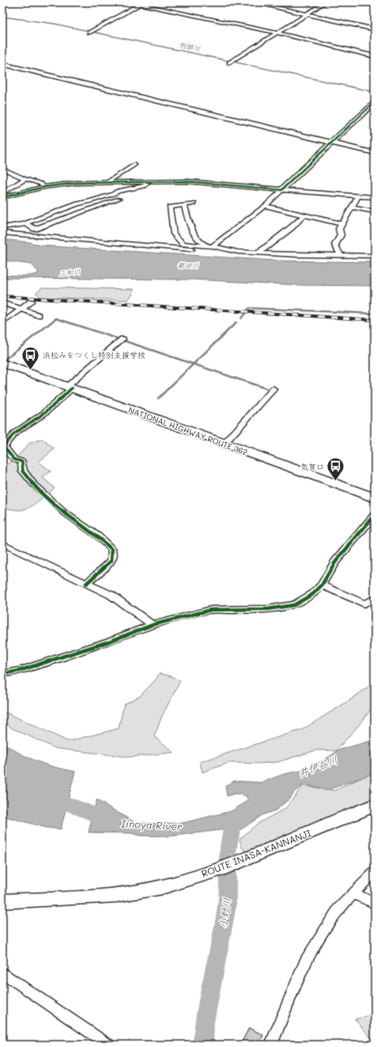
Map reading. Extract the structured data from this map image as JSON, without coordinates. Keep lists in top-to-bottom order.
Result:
{
  "streets": {
    "highway": ["NATIONAL HIGHWAY ROUTE 362"],
    "main road": ["ROUTE INASA-KANNANJI"]
  },
  "water": [
    "刑部川",
    "都田川",
    "三和川",
    "井伊谷川",
    "Iinoya River",
    "小野川"
  ],
  "places": {
    "bus stop": ["浜松みをつくし特別支援学校", "気賀口"]
  }
}
